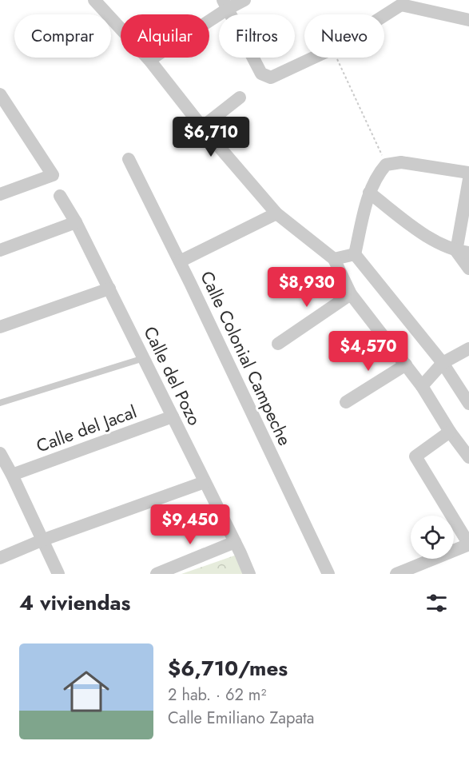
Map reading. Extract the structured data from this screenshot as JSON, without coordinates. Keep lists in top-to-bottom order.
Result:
{
  "streets": {
    "street": ["Calle Colonial Campeche", "Calle del Pozo", "Calle del Jacal"]
  },
  "crossings": [
    ["Calle del Pozo", "Calle del Jacal"]
  ],
  "page": {
    "chip": [
      "Comprar",
      "Alquilar",
      "Filtros",
      "Nuevo"
    ],
    "price": [
      "$6,710",
      "$8,930",
      "$4,570",
      "$9,450"
    ],
    "heading": "4 viviendas",
    "list": [
      {
        "name": "$6,710/mes",
        "note": "2 hab. · 62 m² · Calle Emiliano Zapata"
      }
    ]
  }
}
